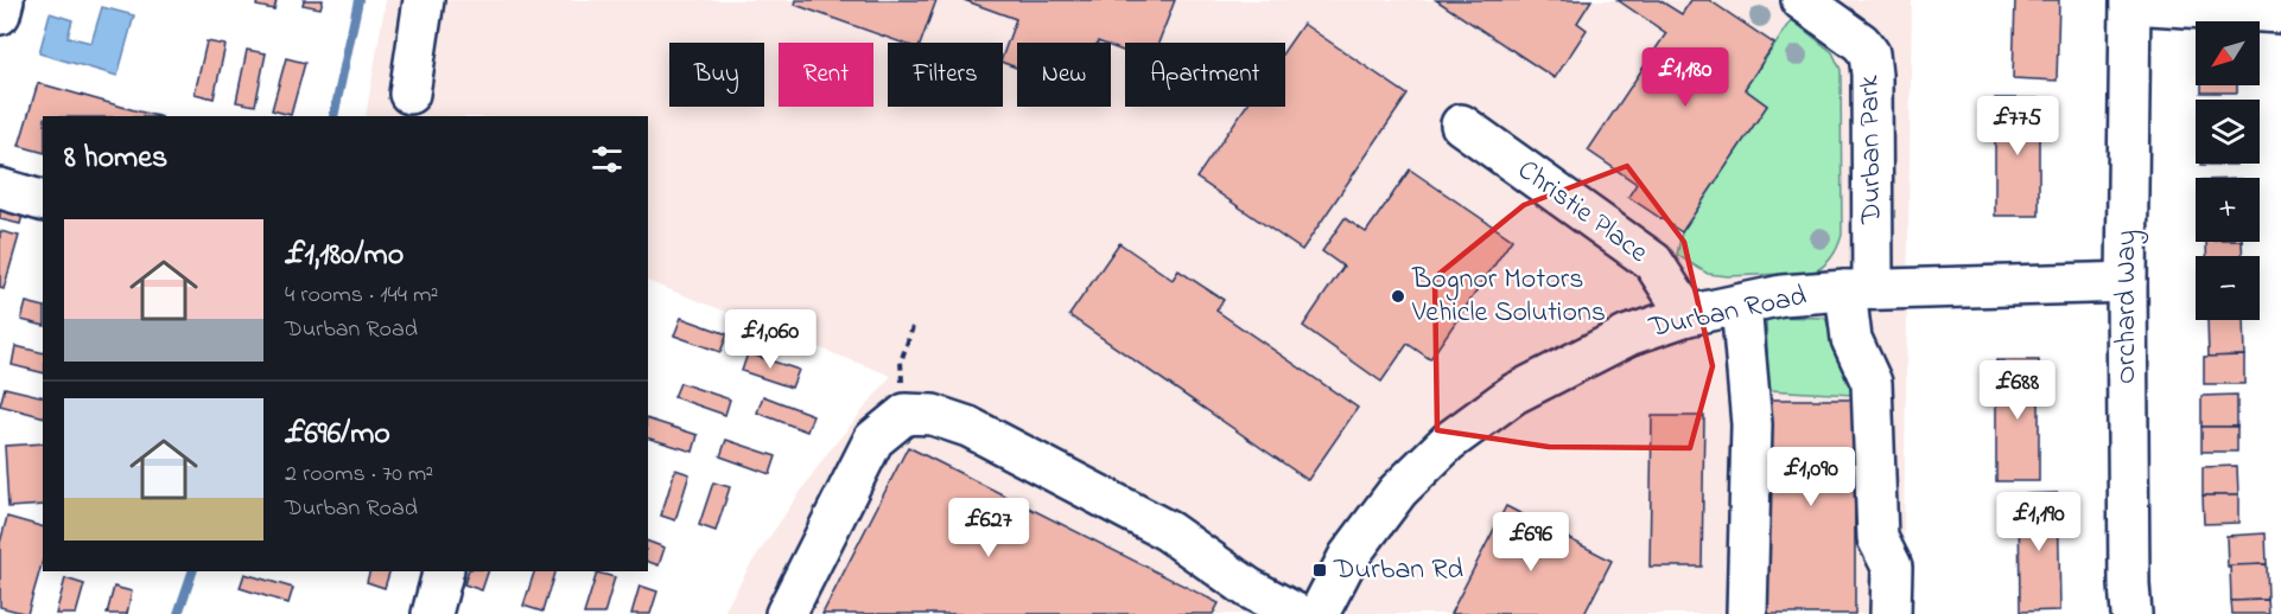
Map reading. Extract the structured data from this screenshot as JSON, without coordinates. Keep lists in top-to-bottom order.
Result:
{
  "streets": {
    "street": [
      "Durban Park",
      "Christie Place",
      "Orchard Way",
      "Durban Road"
    ]
  },
  "crossings": [
    ["Durban Park", "Durban Road"],
    ["Christie Place", "Durban Road"],
    ["Orchard Way", "Durban Road"]
  ],
  "places": {
    "other": ["Bognor Motors Vehicle Solutions"],
    "transit": ["Durban Rd"]
  },
  "north": "bottom left",
  "page": {
    "map_buttons": ["+", "−"],
    "chip": [
      "Buy",
      "Rent",
      "Filters",
      "New",
      "Apartment"
    ],
    "price": [
      "£1,180",
      "£775",
      "£1,060",
      "£688",
      "£1,090",
      "£1,190",
      "£627",
      "£696"
    ],
    "heading": "8 homes",
    "list": [
      {
        "name": "£1,180/mo",
        "note": "4 rooms · 144 m² · Durban Road"
      },
      {
        "name": "£696/mo",
        "note": "2 rooms · 70 m² · Durban Road"
      }
    ]
  }
}
